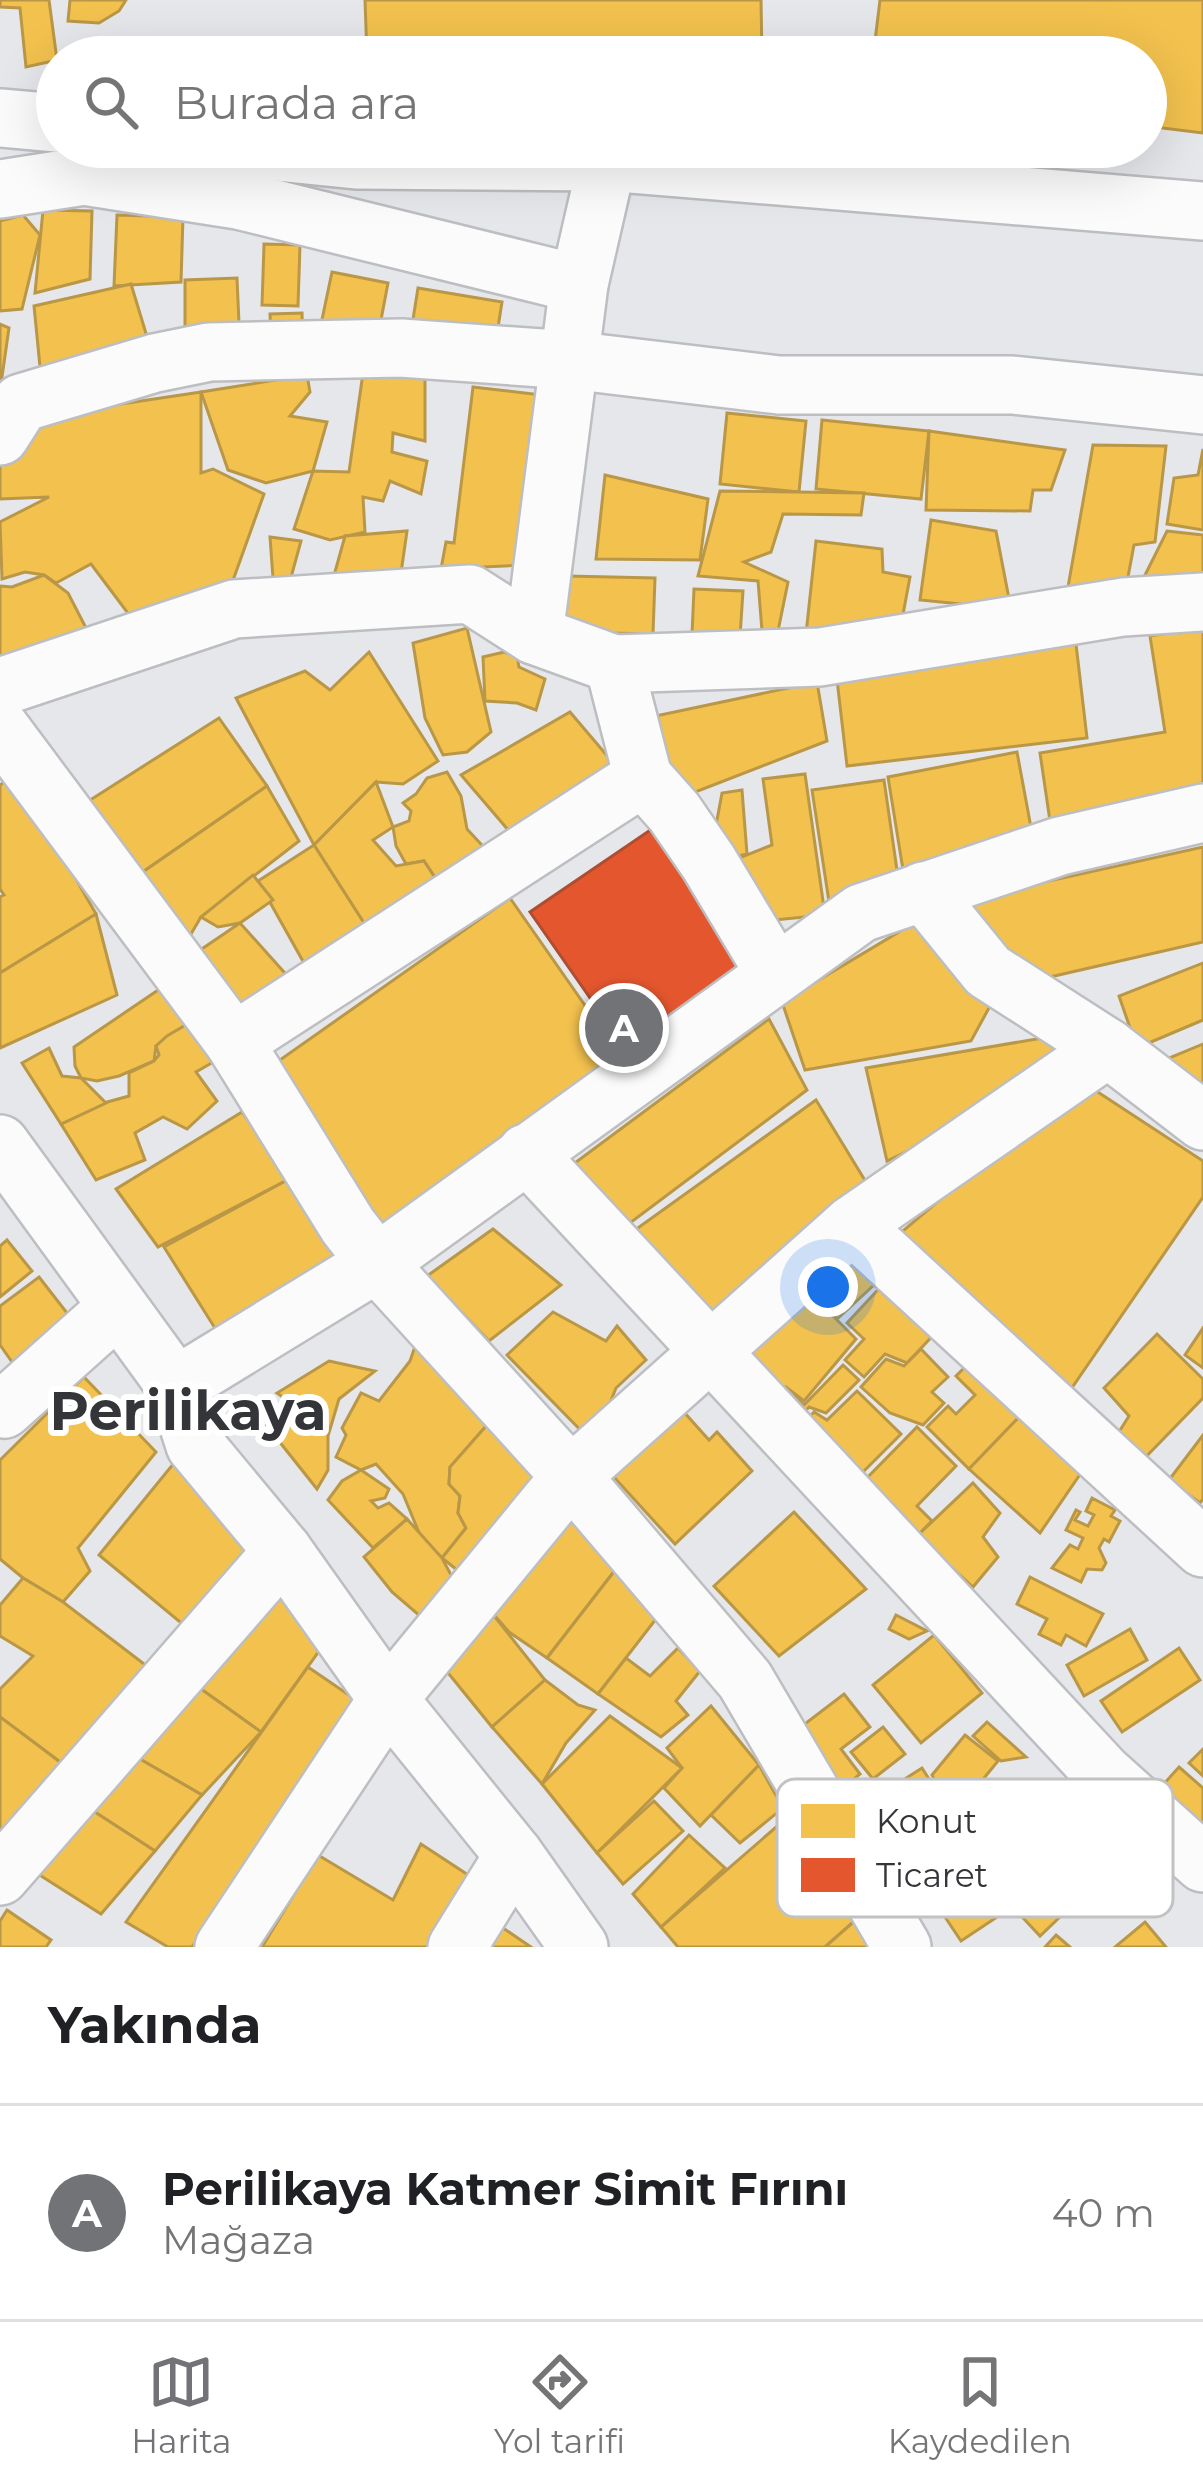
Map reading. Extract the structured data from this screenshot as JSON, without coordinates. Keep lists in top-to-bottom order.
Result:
{
  "districts": ["Perilikaya"],
  "legend": ["Konut", "Ticaret"],
  "page": {
    "search": "Burada ara",
    "pins": "A",
    "heading": "Yakında",
    "list": [
      {
        "mark": "A",
        "name": "Perilikaya Katmer Simit Fırını",
        "note": "Mağaza",
        "value": "40 m"
      }
    ],
    "nav": ["Harita", "Yol tarifi", "Kaydedilen"]
  }
}
